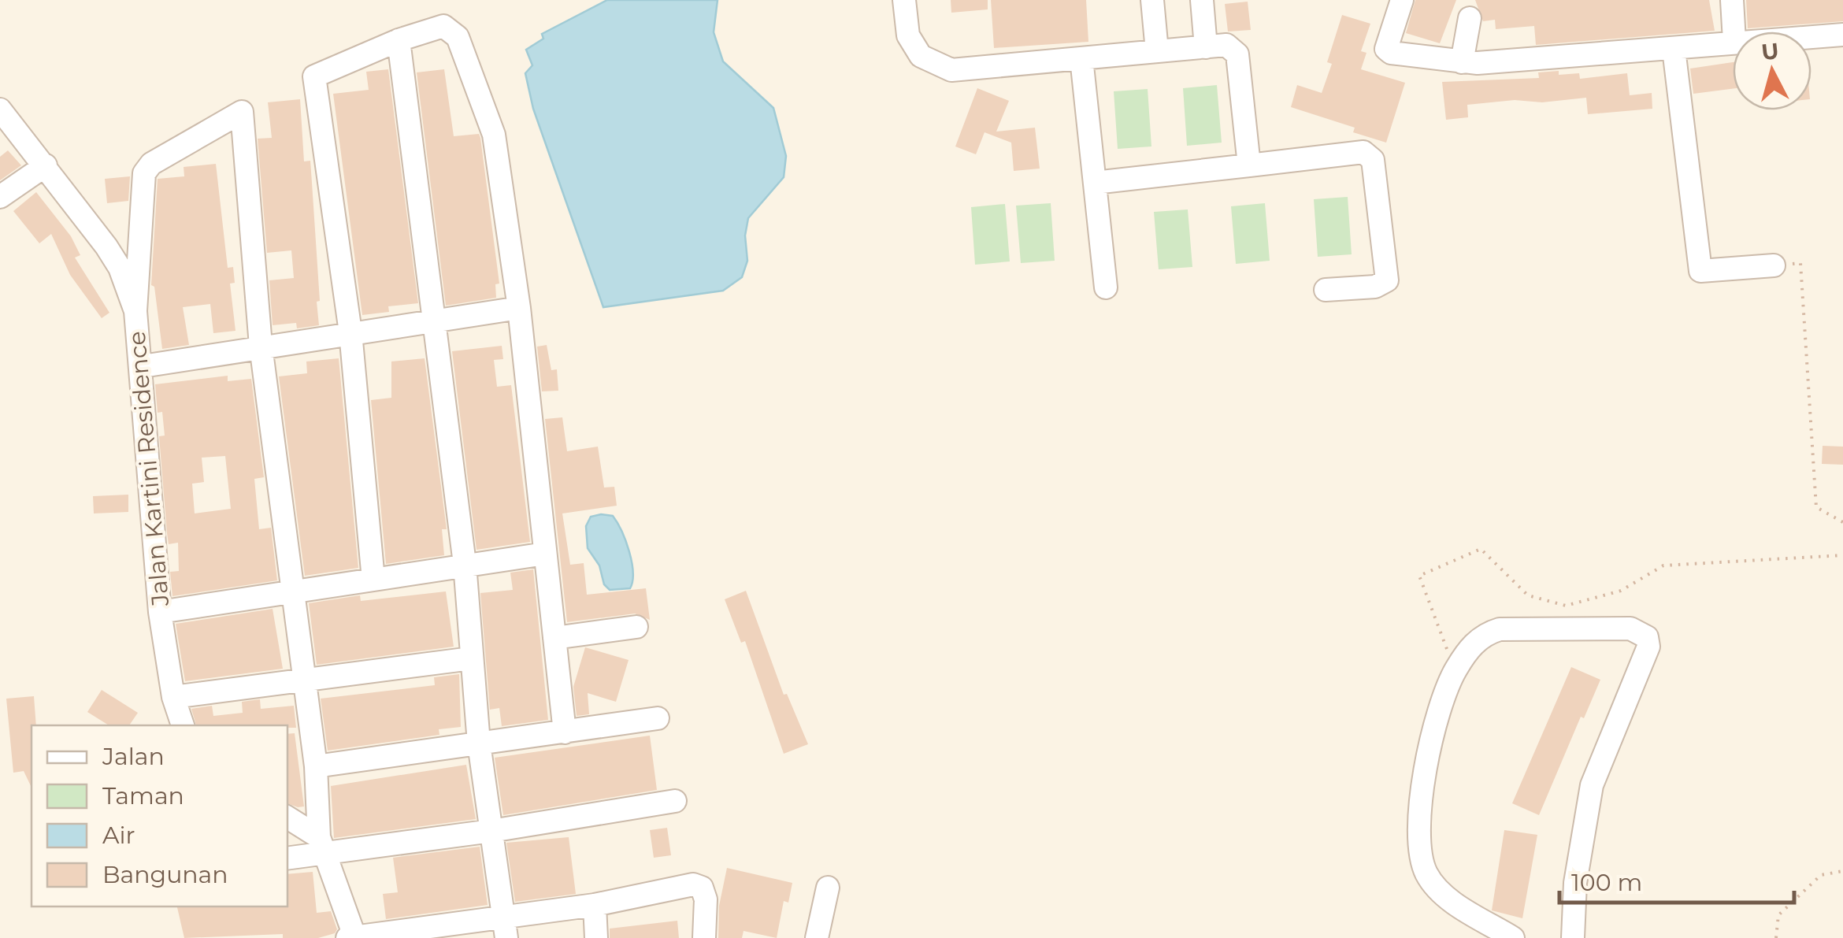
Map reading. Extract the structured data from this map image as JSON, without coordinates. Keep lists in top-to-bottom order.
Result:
{
  "streets": {
    "street": ["Jalan Kartini Residence"]
  },
  "legend": [
    "Jalan",
    "Taman",
    "Air",
    "Bangunan"
  ],
  "scale_bar": "100 m",
  "north": "top"
}
